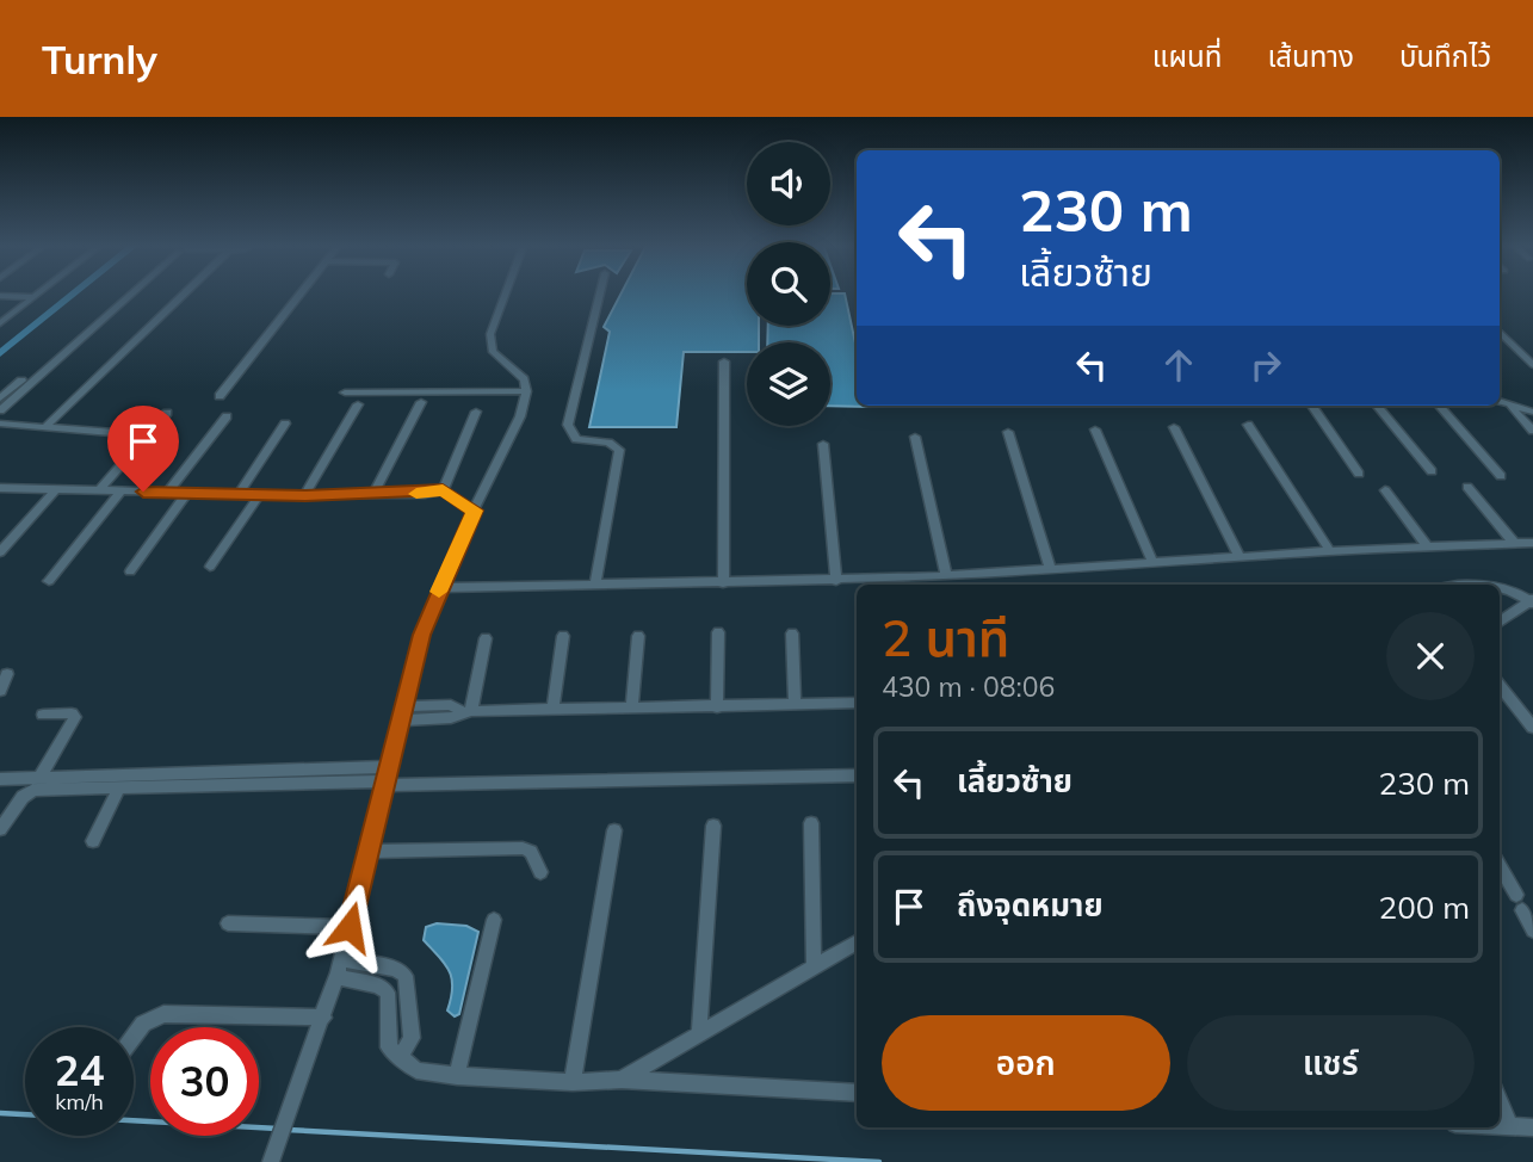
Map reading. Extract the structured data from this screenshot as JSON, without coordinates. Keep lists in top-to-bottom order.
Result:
{
  "page": {
    "header": "Turnly",
    "nav": ["แผนที่", "เส้นทาง", "บันทึกไว้"],
    "turn": ["230 m", "เลี้ยวซ้าย"],
    "heading": ["2 นาที", "430 m · 08:06"],
    "list": [
      {
        "name": "เลี้ยวซ้าย",
        "value": "230 m"
      },
      {
        "name": "ถึงจุดหมาย",
        "value": "200 m"
      }
    ],
    "buttons": ["ออก", "แชร์"],
    "speed": "24 km/h",
    "limit": "30"
  }
}
